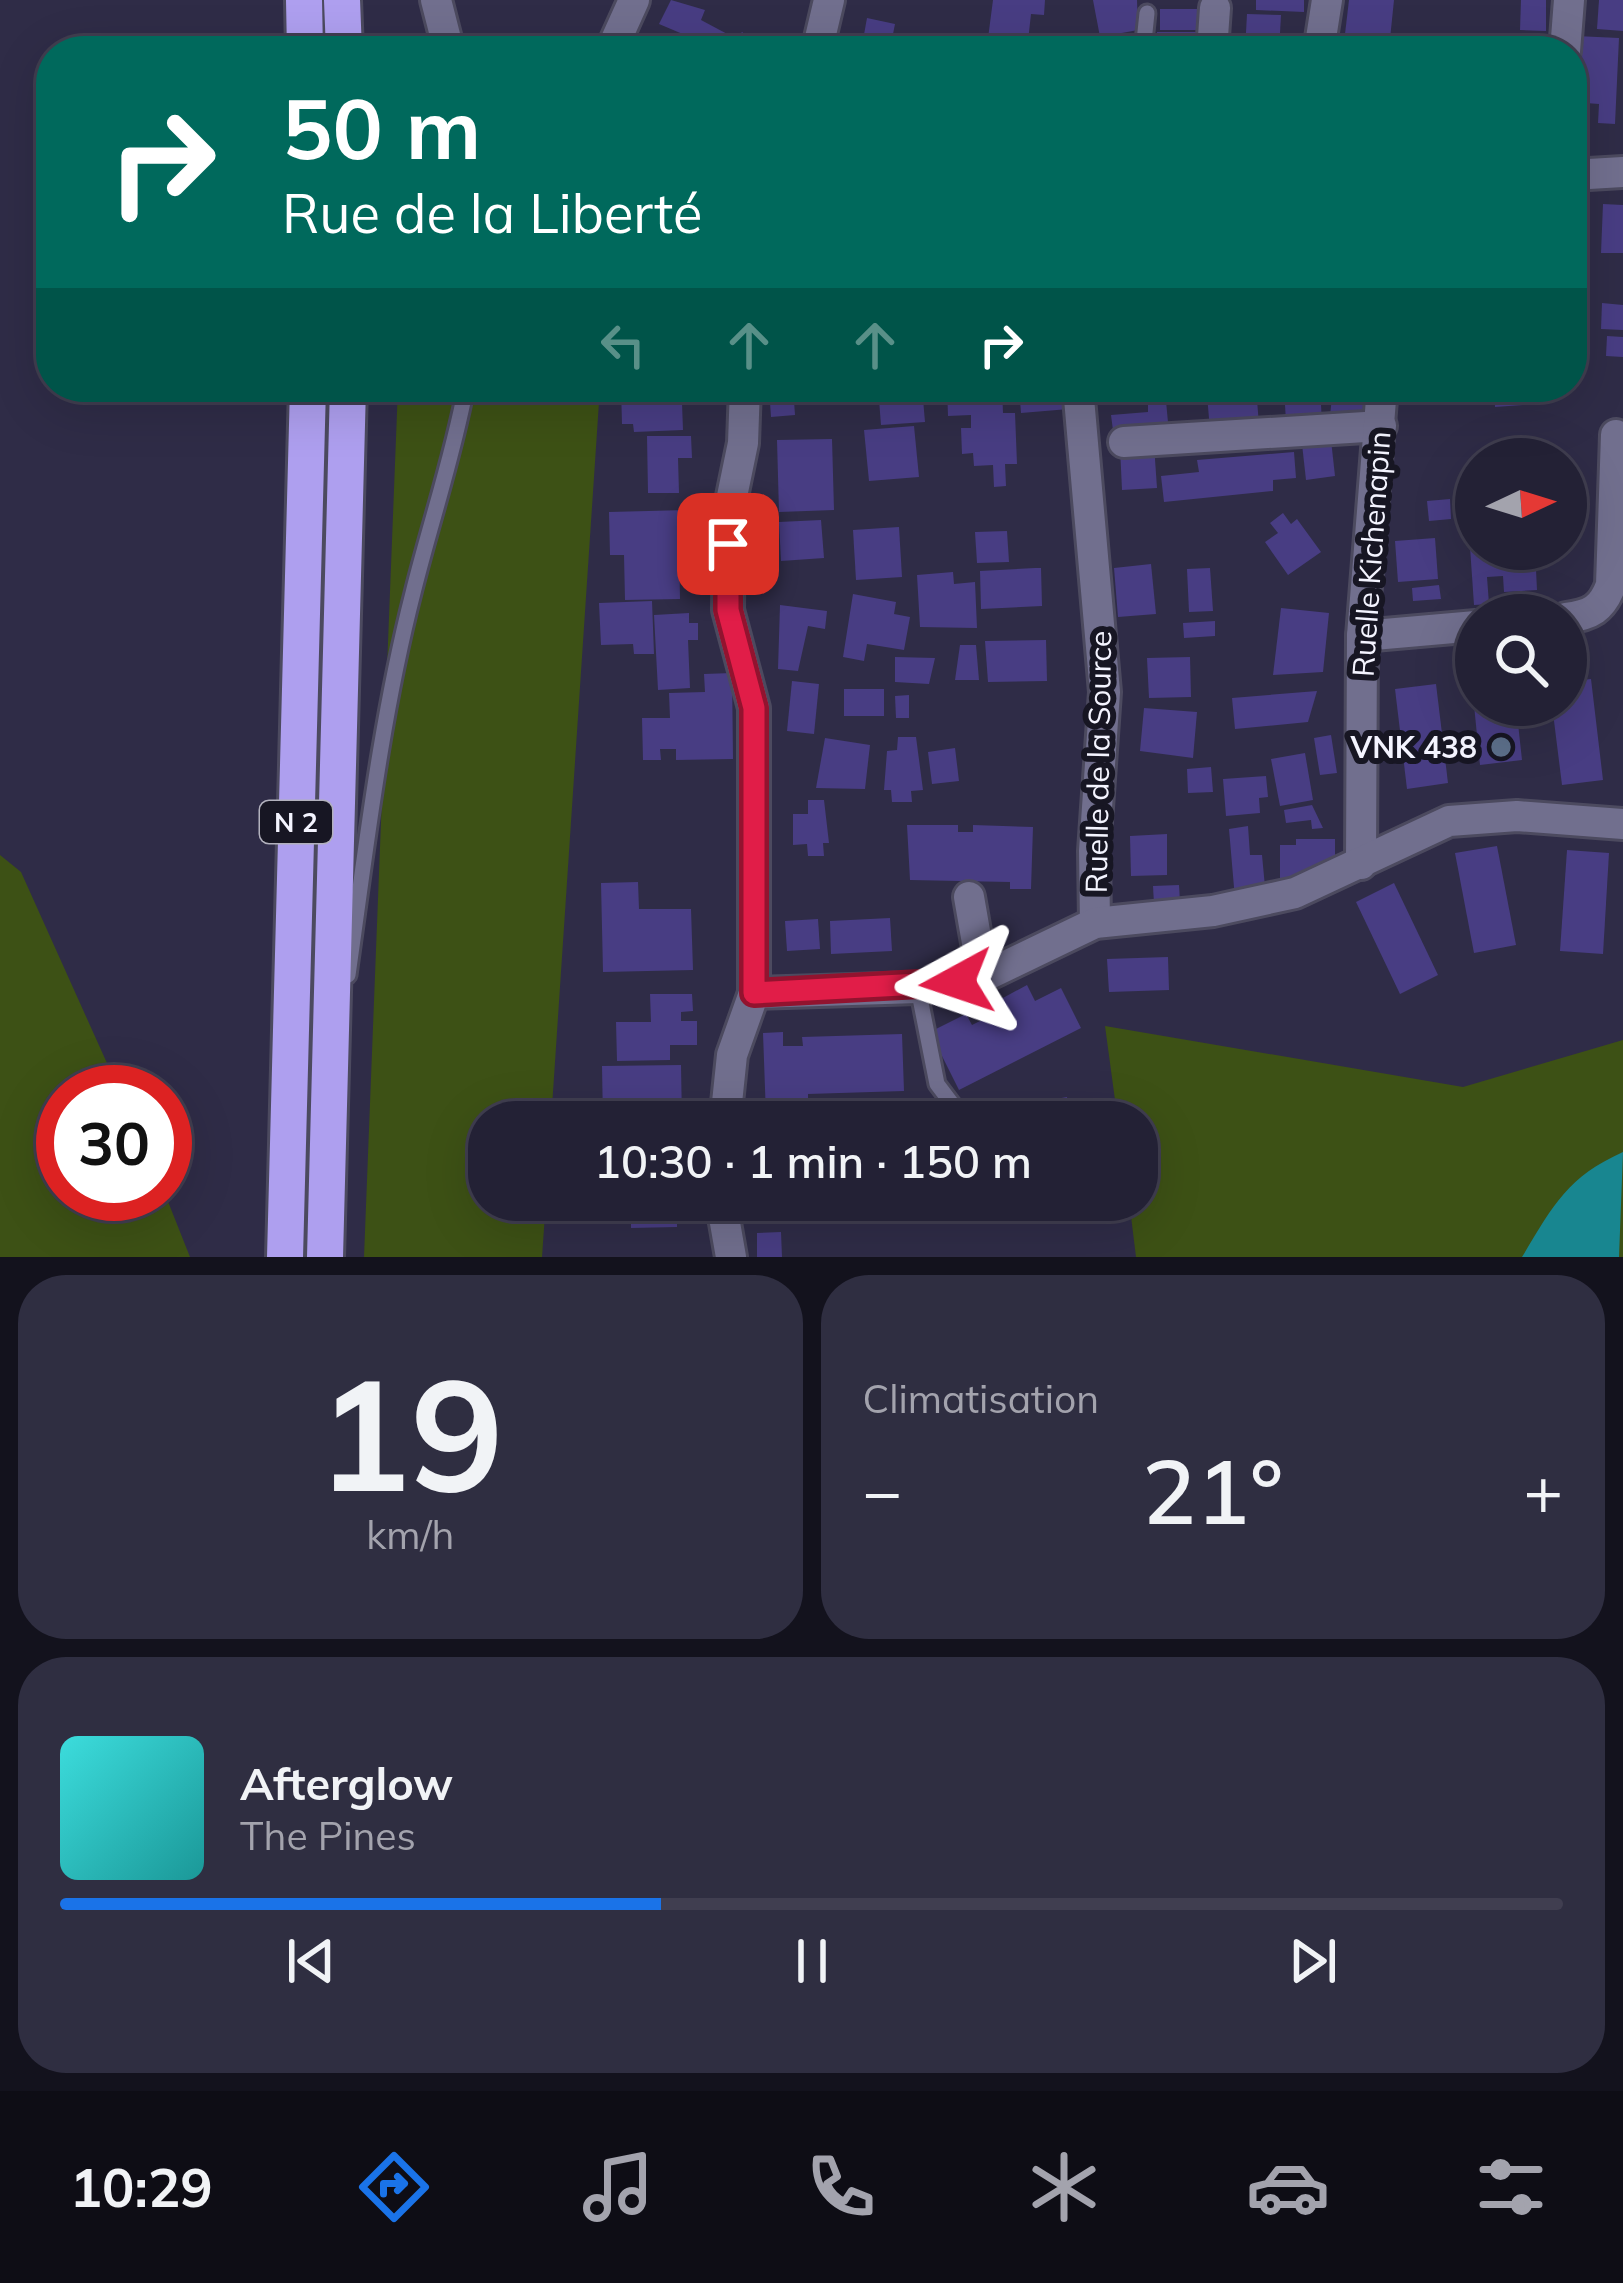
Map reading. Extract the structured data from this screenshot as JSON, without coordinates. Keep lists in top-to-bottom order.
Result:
{
  "streets": {
    "highway": ["N 2"],
    "street": ["Ruelle Kichenapin", "Ruelle de la Source"]
  },
  "places": ["VNK 438"],
  "north": "right",
  "page": {
    "turn": ["50 m", "Rue de la Liberté"],
    "limit": "30",
    "trip": "10:30 · 1 min · 150 m",
    "tile": [
      ["19", "km/h"],
      "Climatisation"
    ],
    "heat": ["−", "21°", "+"],
    "song": ["Afterglow", "The Pines"],
    "tabs": "10:29"
  }
}
